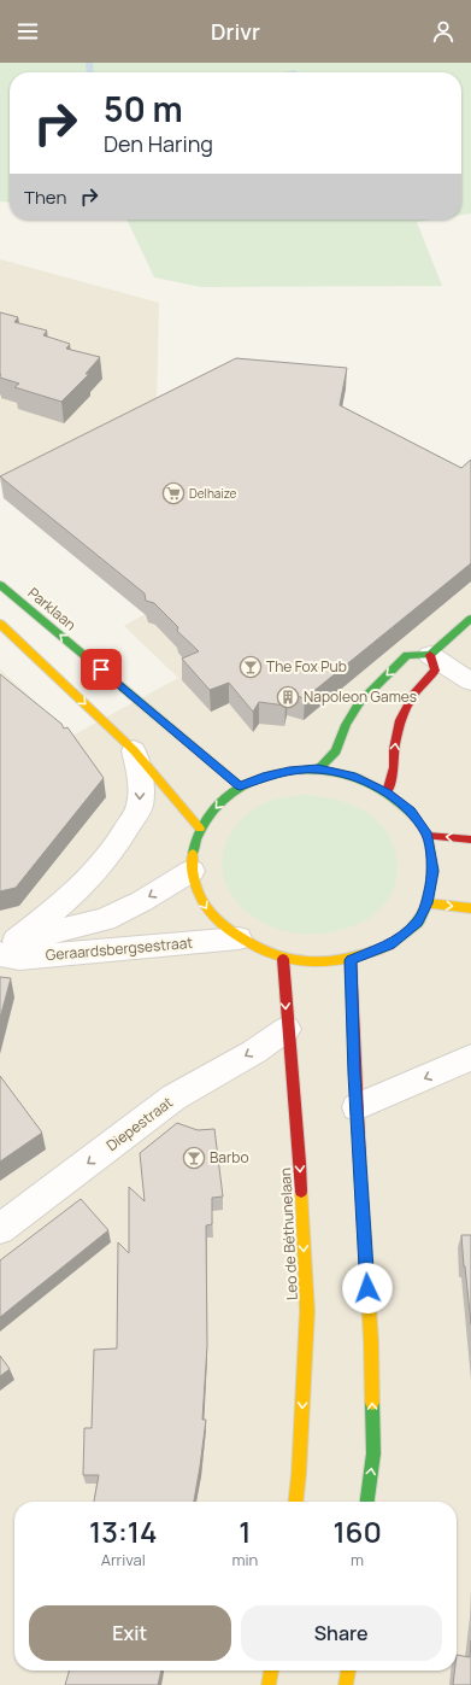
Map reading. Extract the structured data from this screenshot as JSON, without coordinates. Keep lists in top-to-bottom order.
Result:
{
  "streets": {
    "main road": ["Parklaan", "Leo de Béthunelaan"],
    "street": ["Geraardsbergsestraat", "Diepestraat"]
  },
  "crossings": [
    ["Diepestraat", "Leo de Béthunelaan"]
  ],
  "one_way": ["Diepestraat"],
  "places": {
    "supermarket": ["Delhaize"],
    "bar": ["The Fox Pub", "Barbo"],
    "building": ["Napoleon Games"]
  },
  "page": {
    "header": "Drivr",
    "turn": ["50 m", "Den Haring"],
    "then": "Then",
    "eta": [
      "13:14",
      "Arrival",
      "1",
      "min",
      "160",
      "m"
    ],
    "buttons": ["Exit", "Share"]
  }
}
